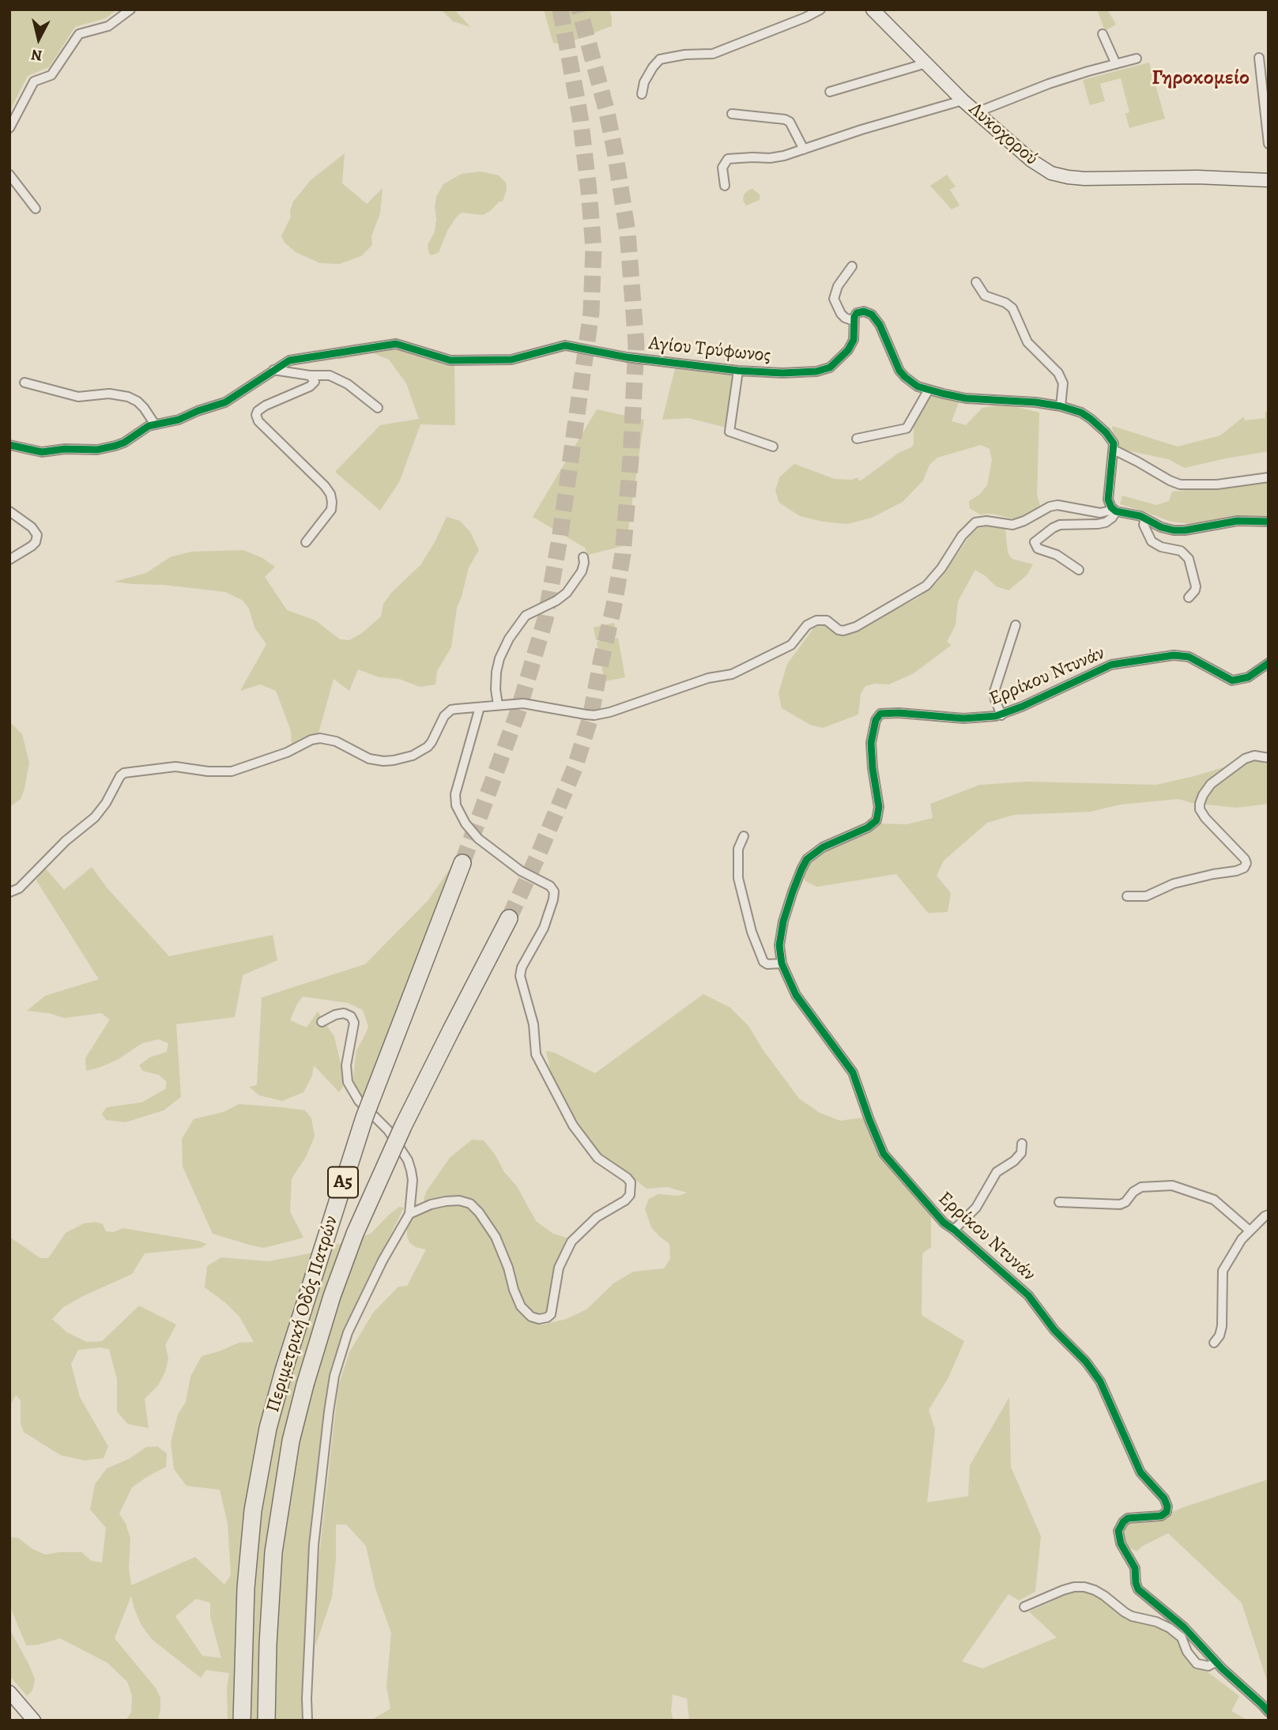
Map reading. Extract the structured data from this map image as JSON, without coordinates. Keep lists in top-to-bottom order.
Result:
{
  "streets": {
    "highway": ["Α5", "Περιμετρική Οδός Πατρών"],
    "street": ["Λυκοχορού", "Αγίου Τρύφωνος", "Ερρίκου Ντυνάν"]
  },
  "districts": ["Γηροκομείο"],
  "north": "bottom"
}
